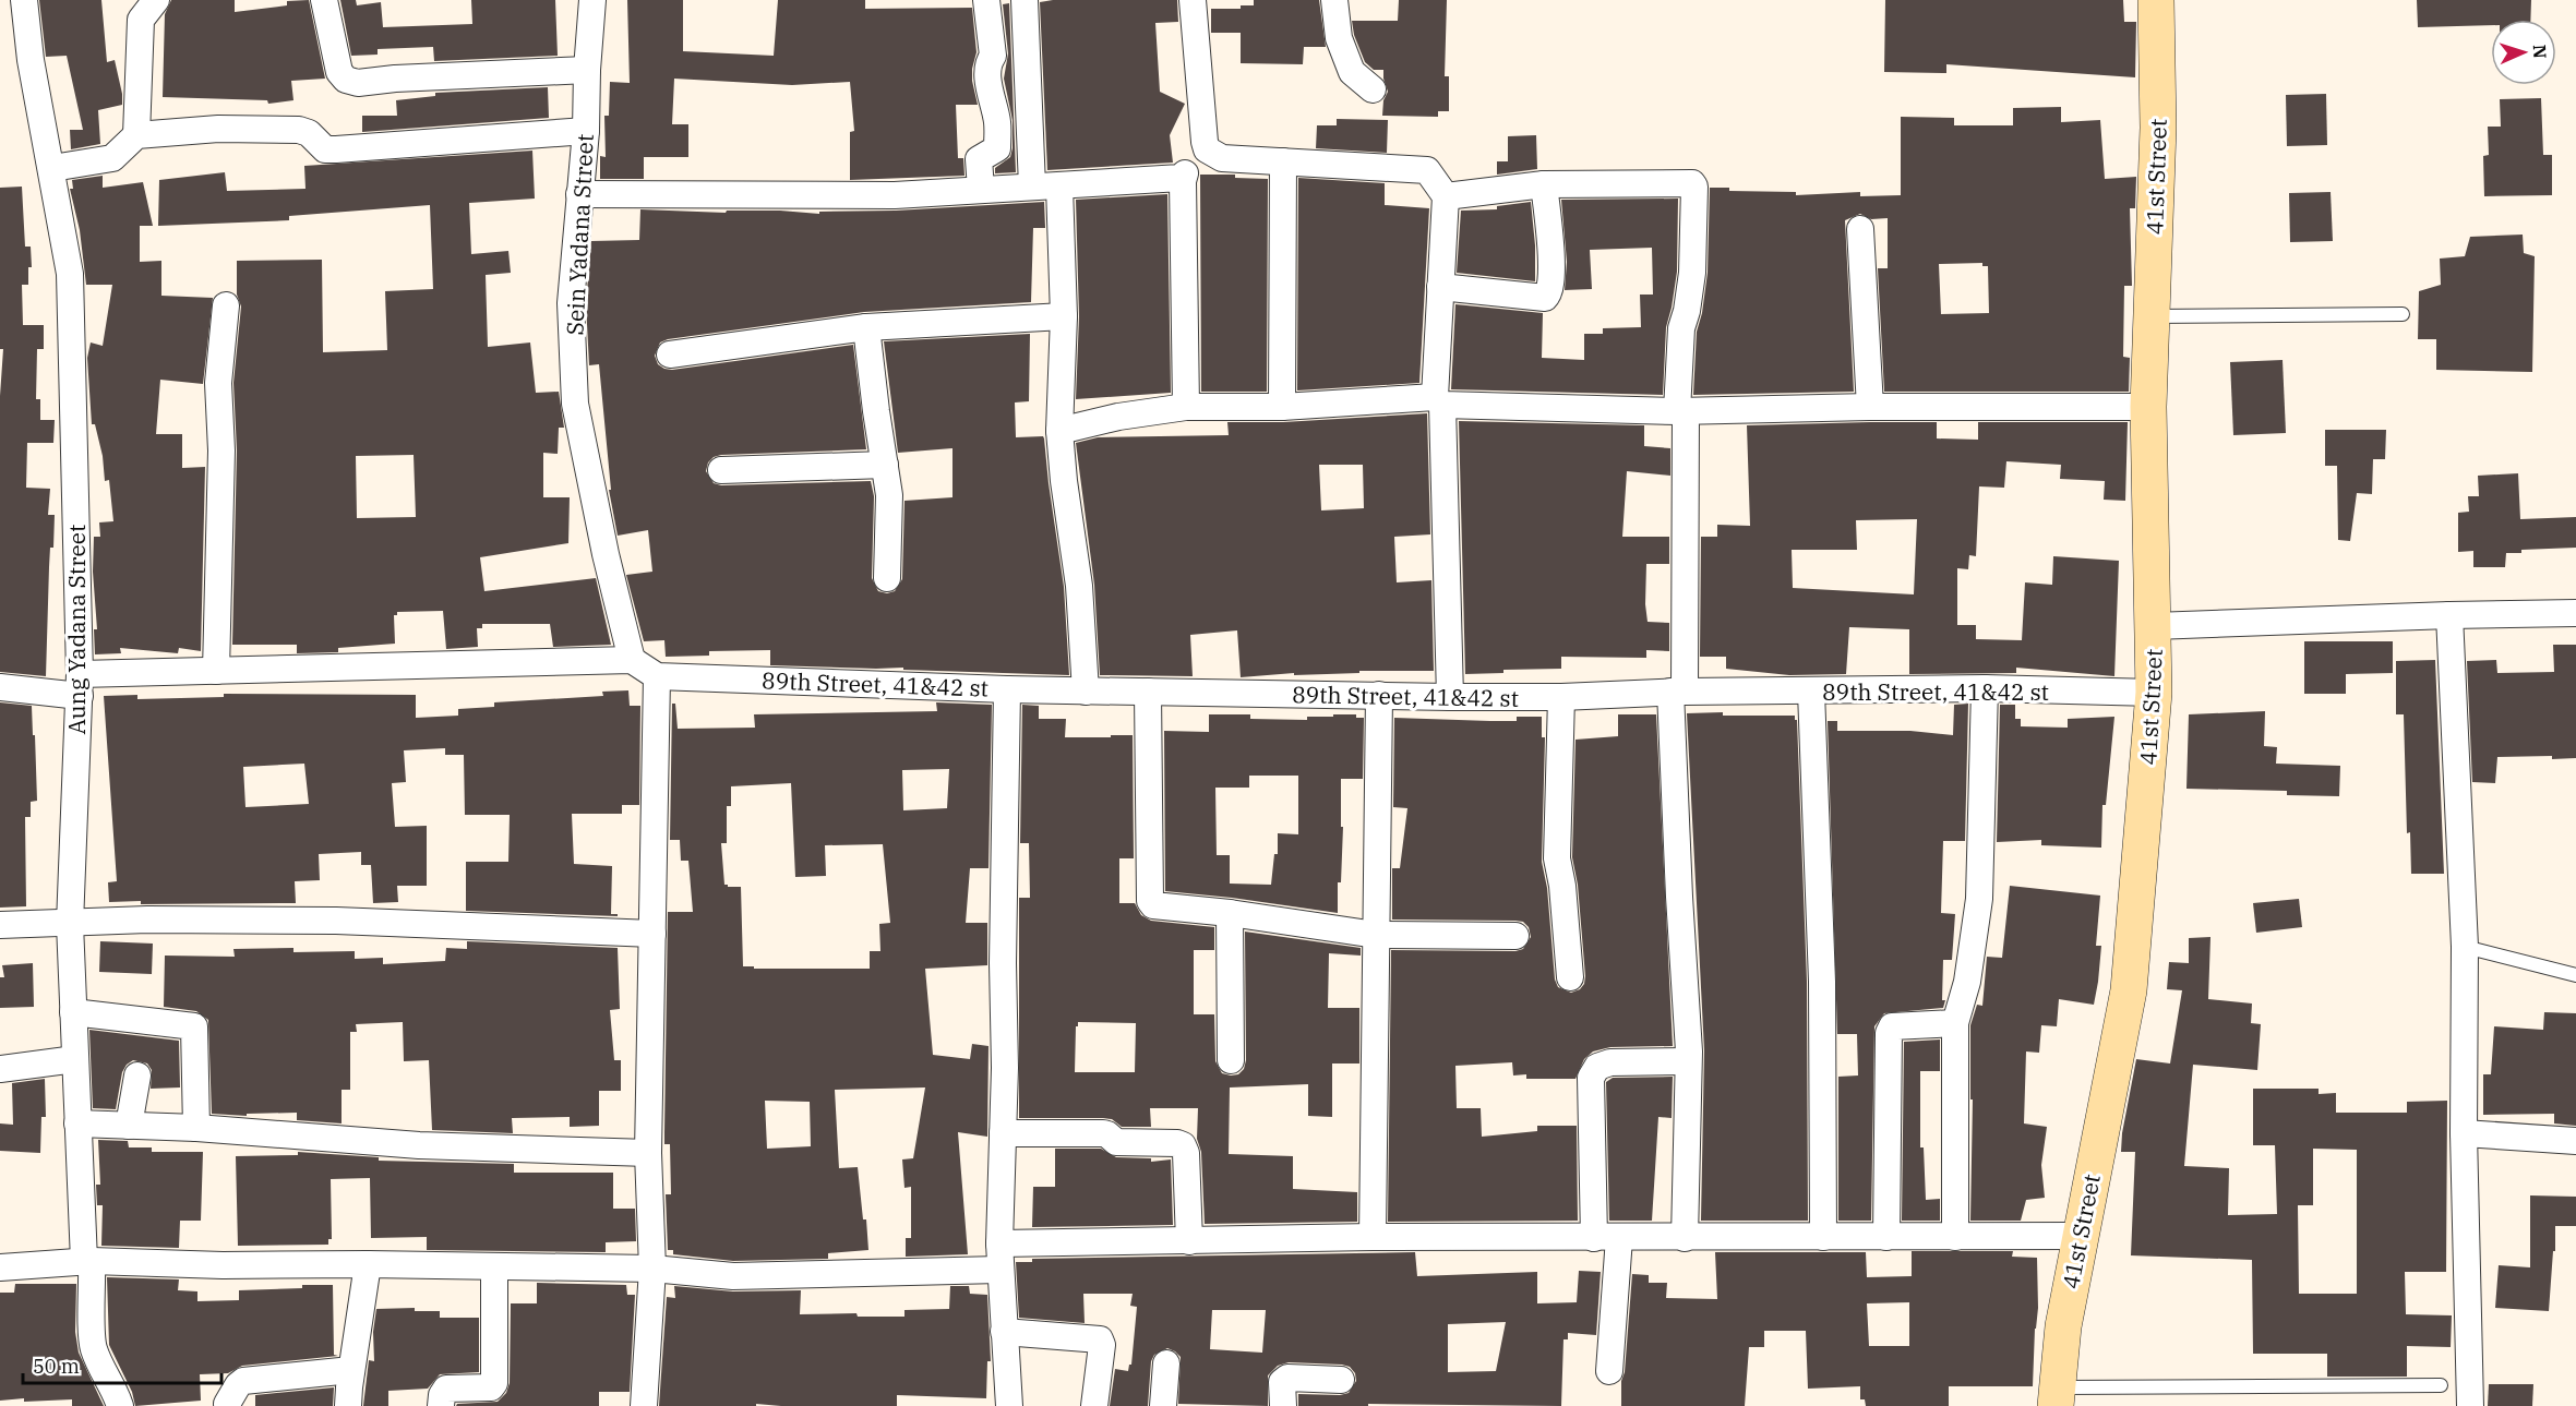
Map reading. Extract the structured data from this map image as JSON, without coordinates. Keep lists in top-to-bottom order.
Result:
{
  "streets": {
    "main road": ["41st Street"],
    "street": ["Sein Yadana Street", "Aung Yadana Street", "89th Street, 41&42 st"]
  },
  "crossings": [
    ["41st Street", "89th Street, 41&42 st"]
  ],
  "scale_bar": "50 m",
  "north": "right"
}
